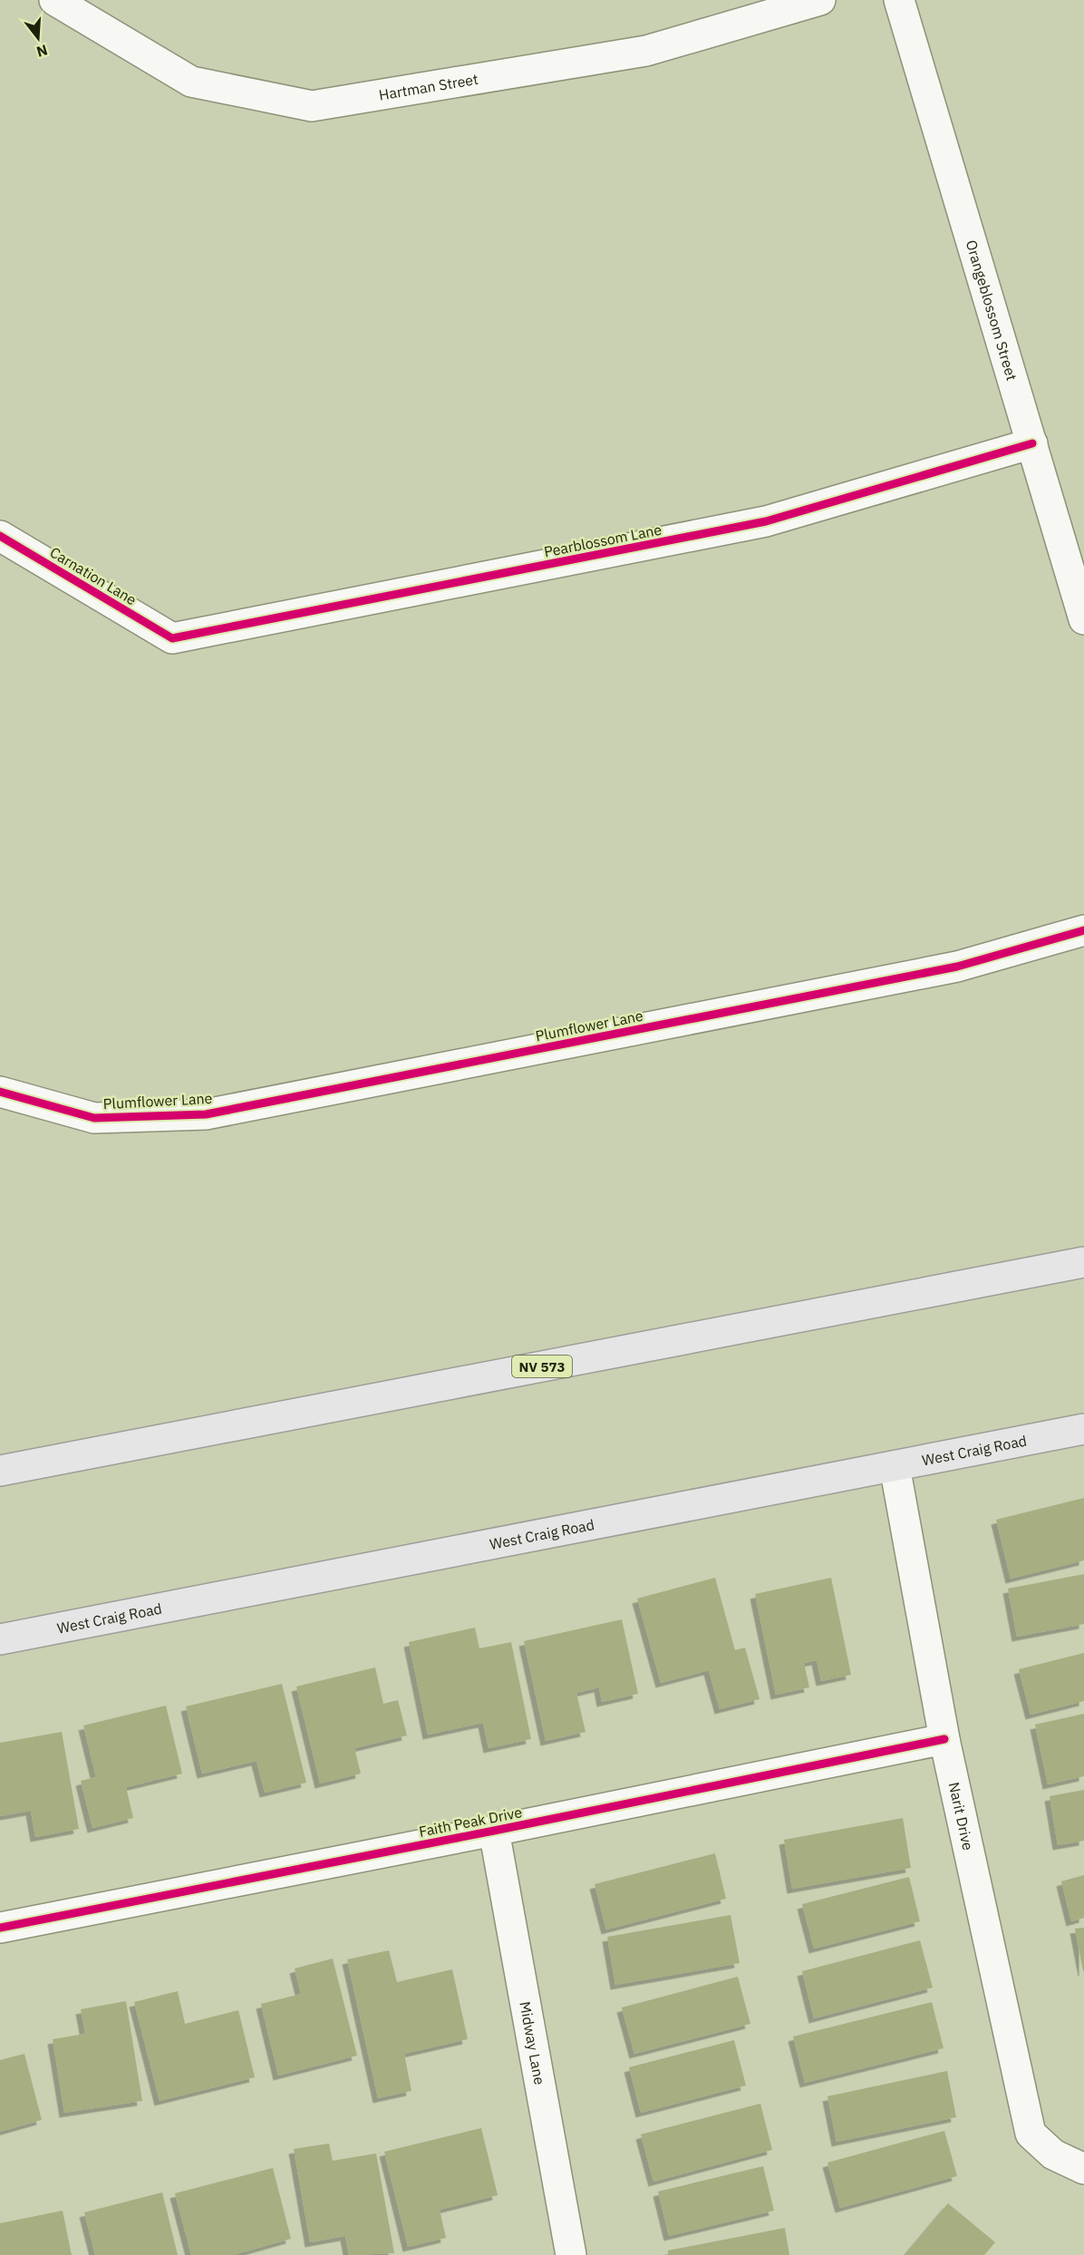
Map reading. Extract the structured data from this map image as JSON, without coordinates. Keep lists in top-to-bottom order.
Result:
{
  "streets": {
    "main road": ["NV 573", "West Craig Road"],
    "street": [
      "Hartman Street",
      "Orangeblossom Street",
      "Pearblossom Lane",
      "Carnation Lane",
      "Plumflower Lane",
      "Narit Drive",
      "Faith Peak Drive",
      "Midway Lane"
    ]
  },
  "crossings": [
    ["Orangeblossom Street", "Pearblossom Lane"],
    ["Pearblossom Lane", "Carnation Lane"],
    ["West Craig Road", "Narit Drive"],
    ["Narit Drive", "Faith Peak Drive"],
    ["Faith Peak Drive", "Midway Lane"]
  ],
  "north": "bottom"
}
